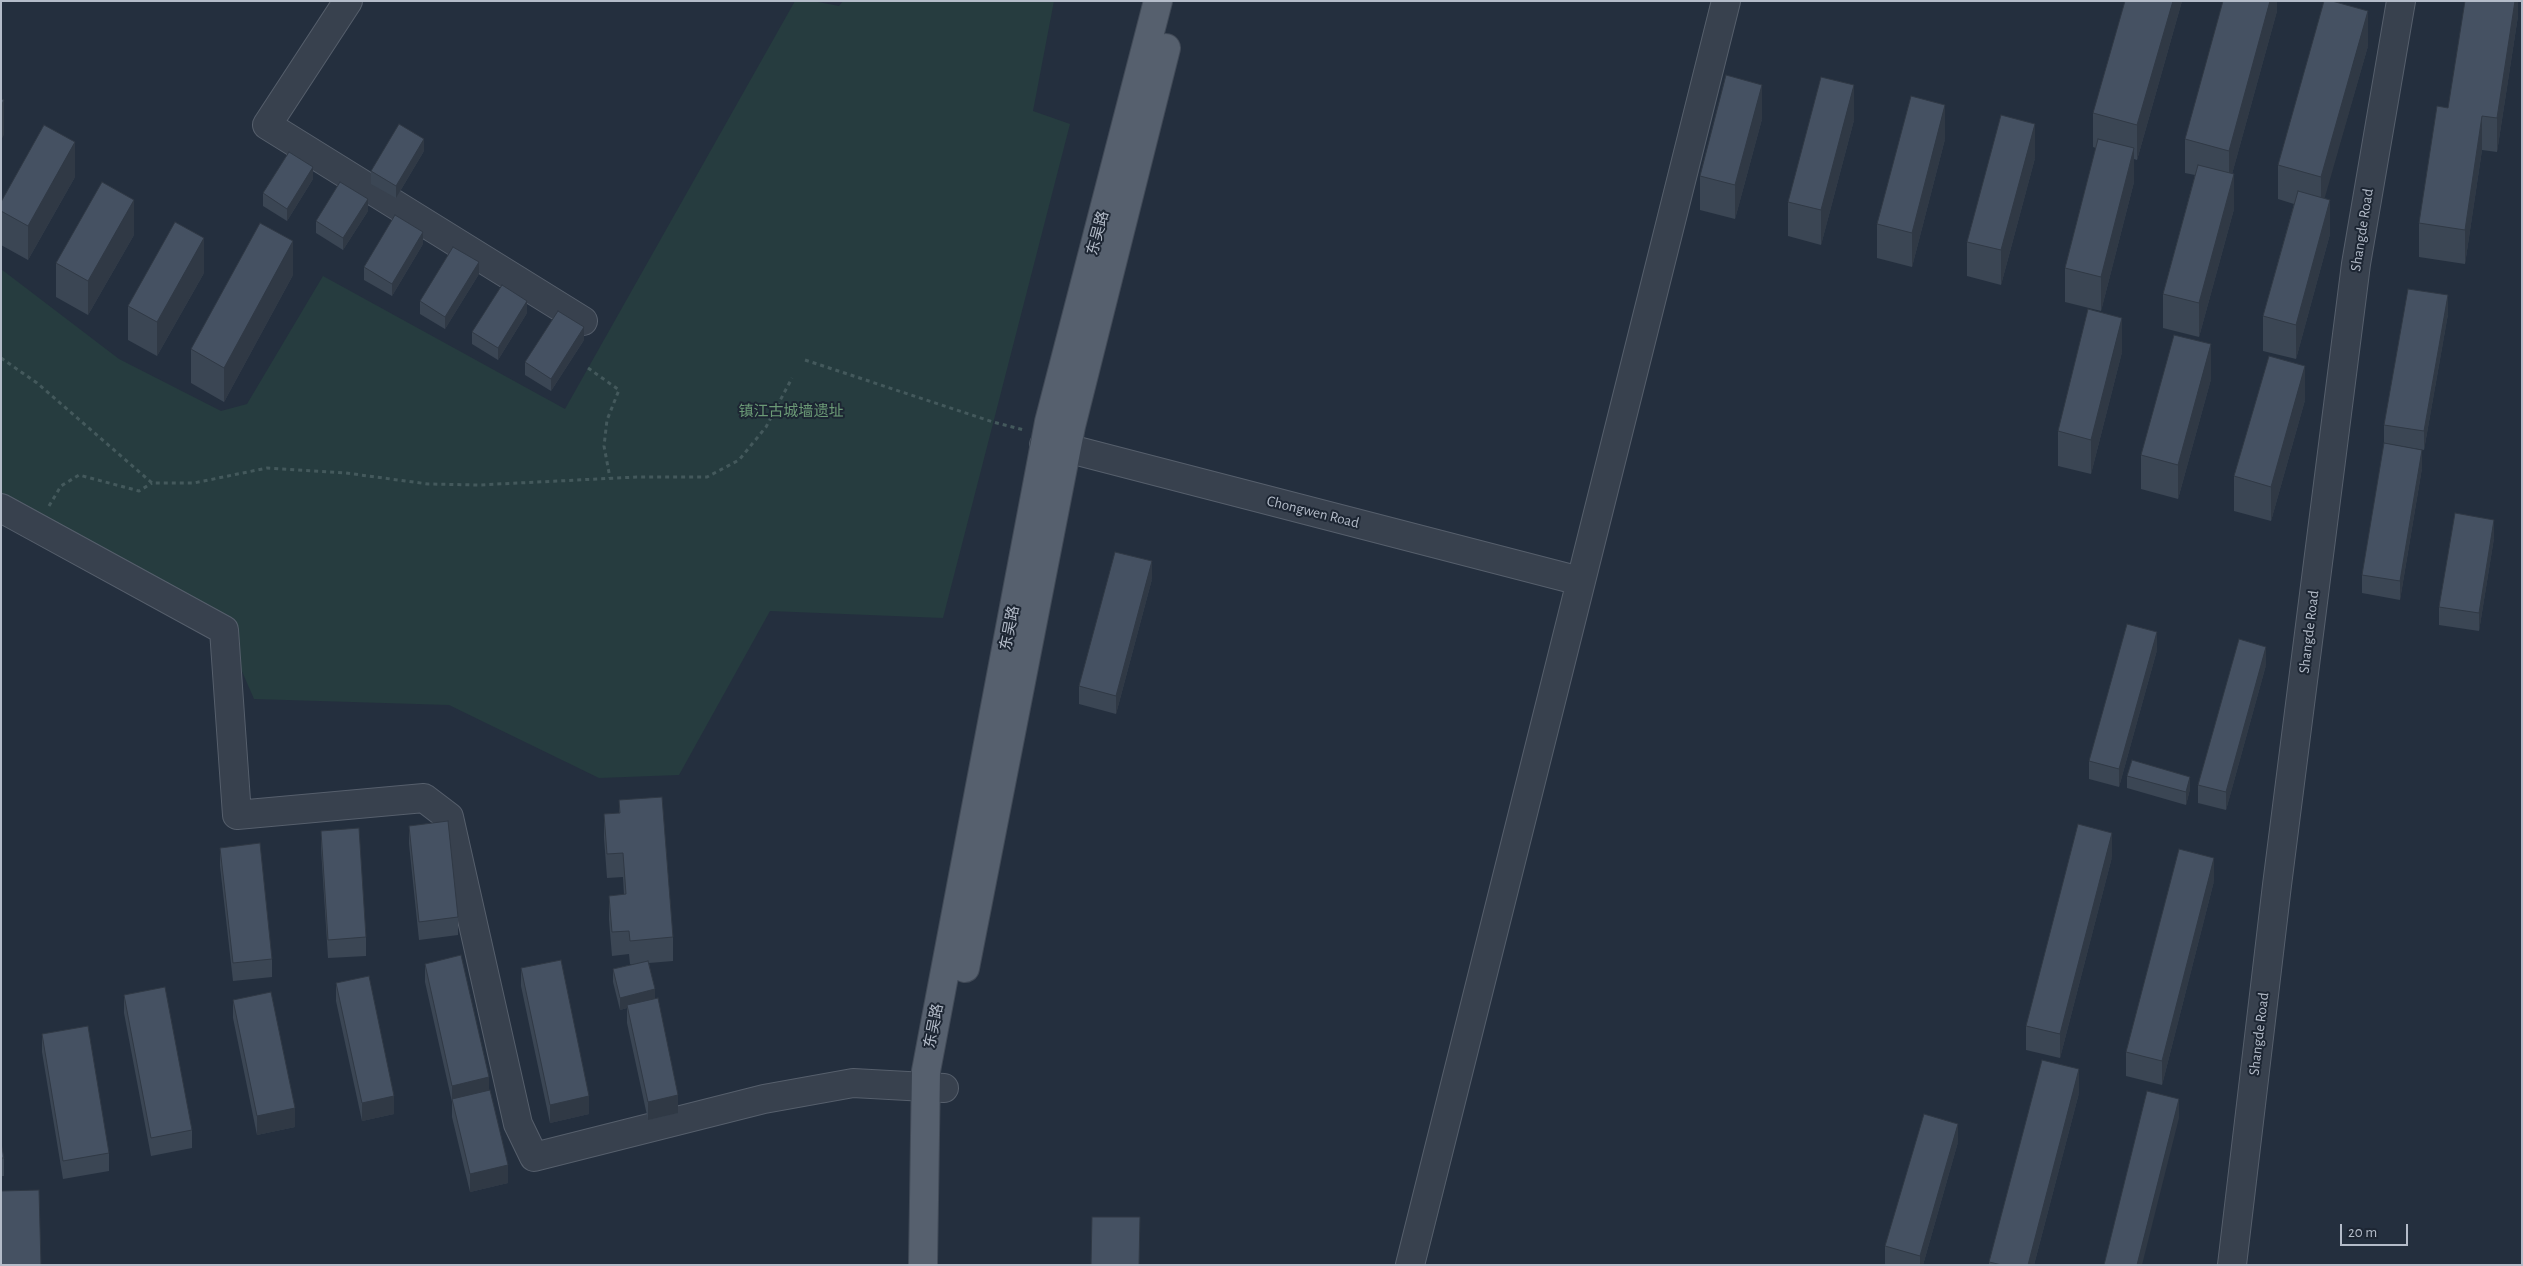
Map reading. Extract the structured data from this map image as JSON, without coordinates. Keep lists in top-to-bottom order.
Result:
{
  "streets": {
    "main road": ["东吴路"],
    "street": ["Shangde Road", "Chongwen Road"]
  },
  "crossings": [
    ["东吴路", "Chongwen Road"]
  ],
  "parks": ["镇江古城墙遗址"],
  "scale_bar": "20 m"
}
